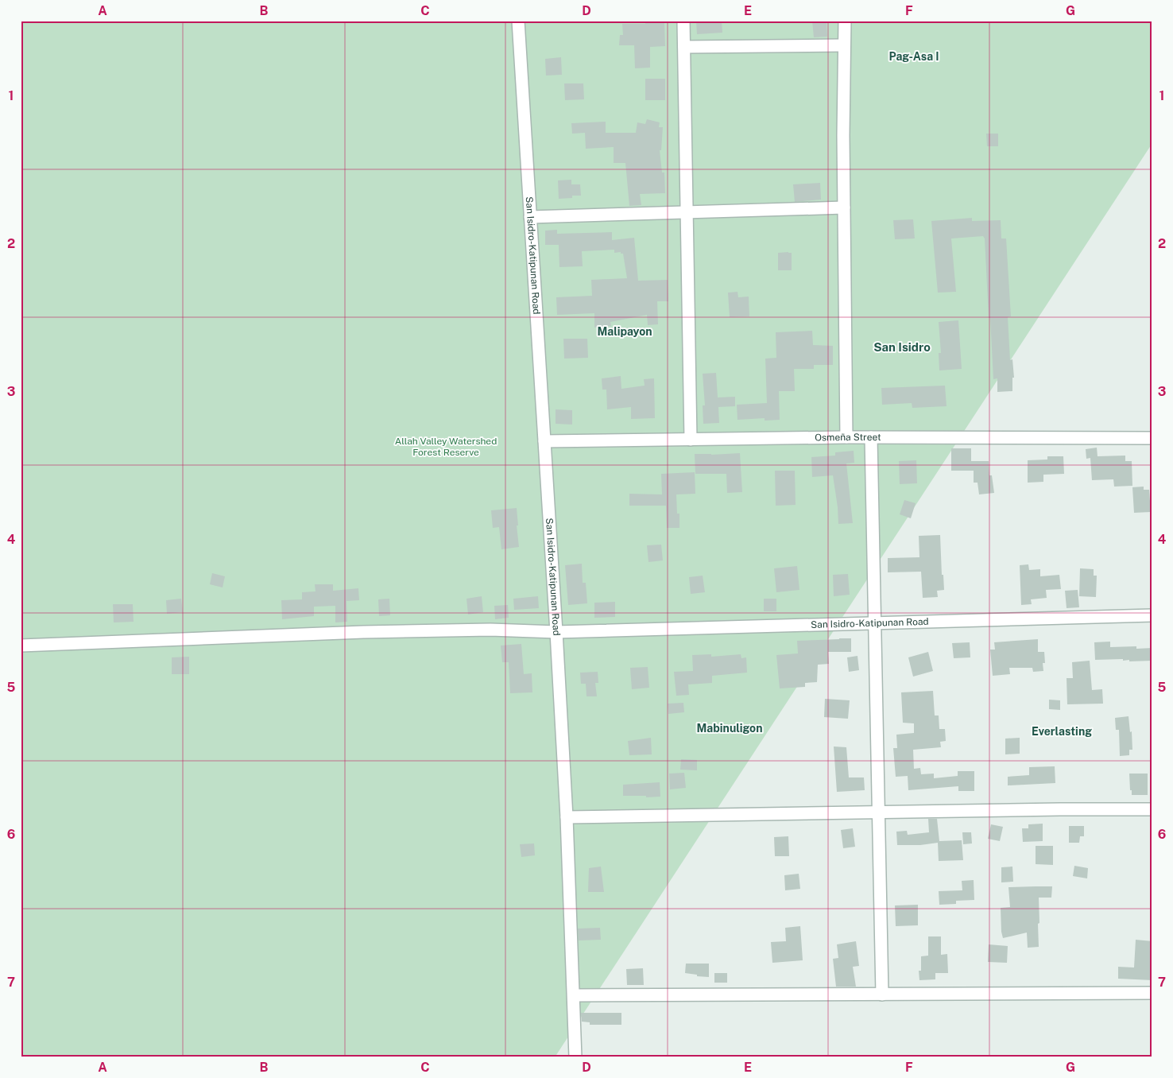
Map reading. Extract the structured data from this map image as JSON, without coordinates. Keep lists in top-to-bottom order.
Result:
{
  "streets": {
    "street": ["San Isidro-Katipunan Road", "Osmeña Street"]
  },
  "crossings": [
    ["San Isidro-Katipunan Road", "Osmeña Street"]
  ],
  "districts": [
    "Pag-Asa I",
    "Malipayon",
    "San Isidro",
    "Mabinuligon",
    "Everlasting"
  ],
  "parks": ["Allah Valley Watershed Forest Reserve"],
  "grid": {
    "columns": [
      "A",
      "B",
      "C",
      "D",
      "E",
      "F",
      "G"
    ],
    "rows": [
      "1",
      "2",
      "3",
      "4",
      "5",
      "6",
      "7"
    ]
  }
}
